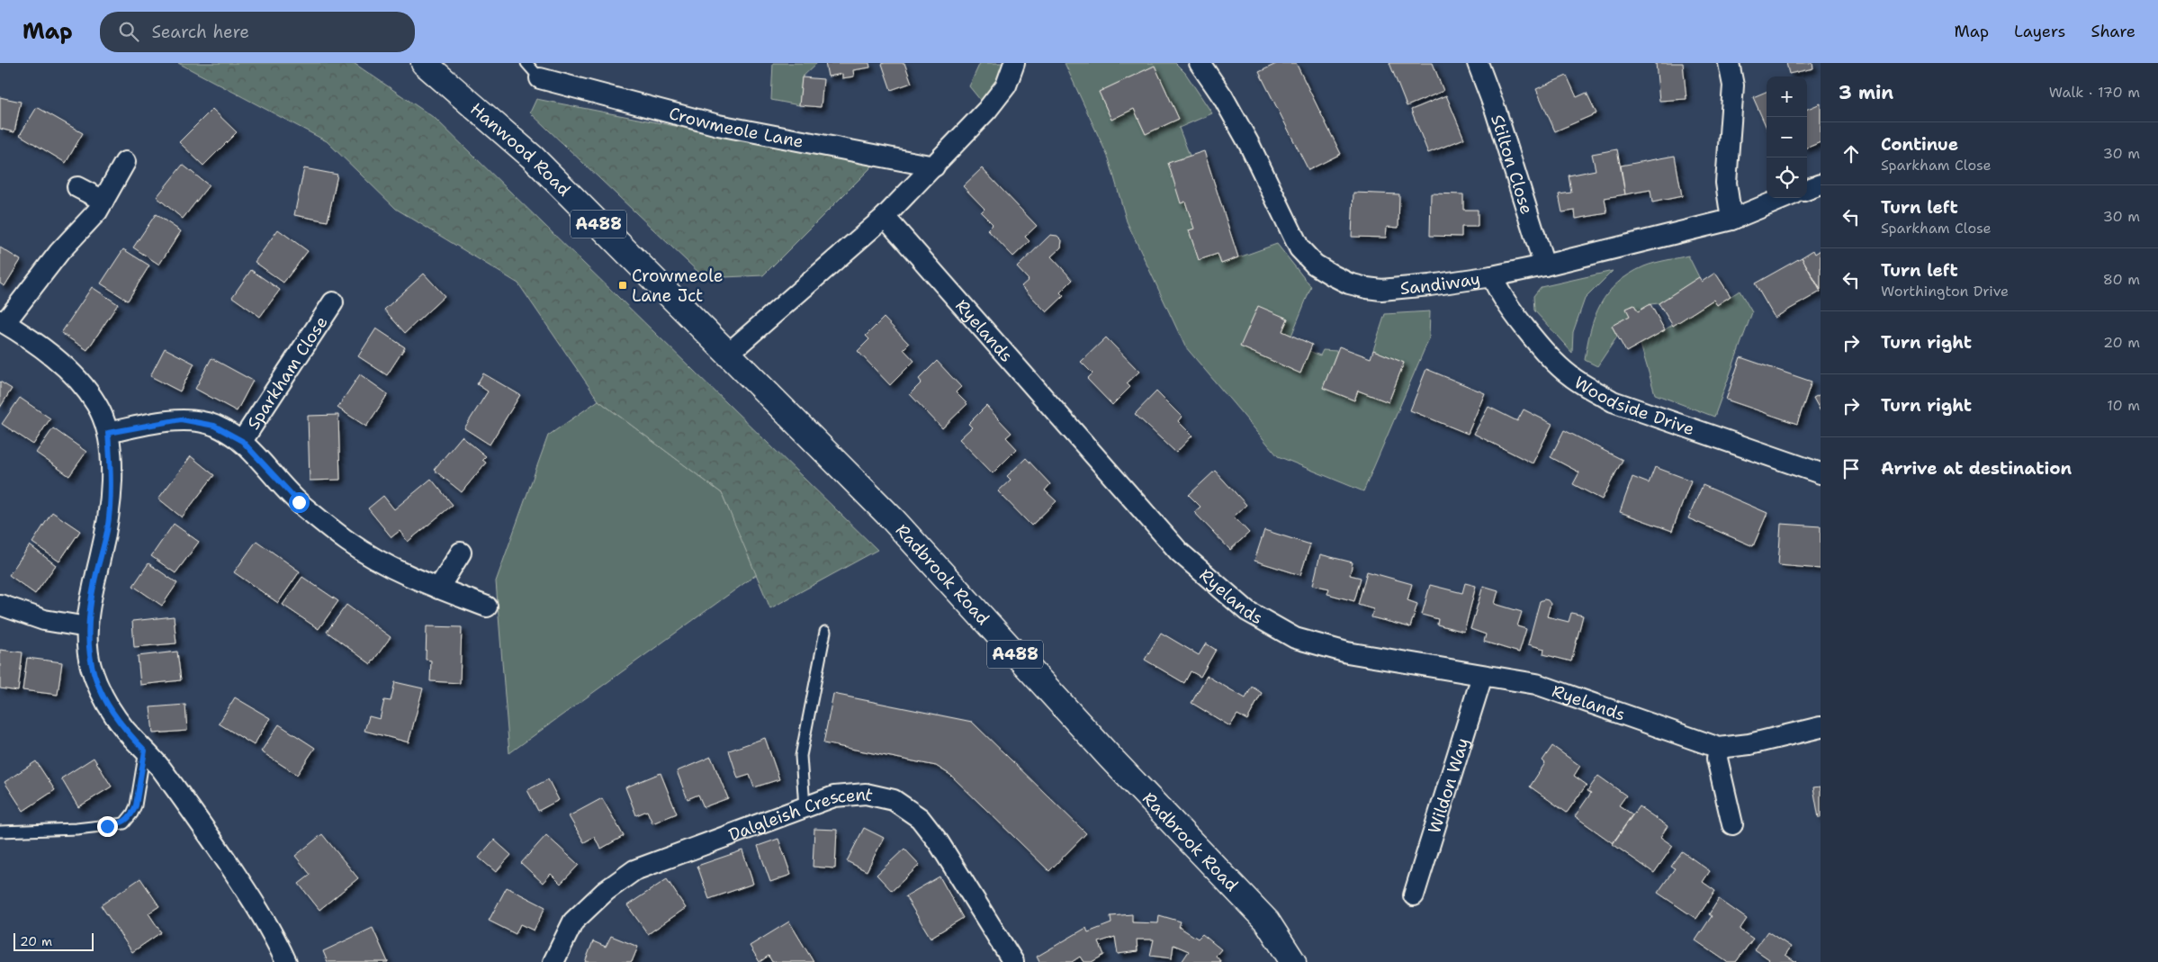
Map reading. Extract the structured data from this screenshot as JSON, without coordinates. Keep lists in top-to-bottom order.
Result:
{
  "streets": {
    "main road": ["Hanwood Road", "A488", "Radbrook Road"],
    "street": [
      "Crowmeole Lane",
      "Stilton Close",
      "Sandiway",
      "Ryelands",
      "Sparkham Close",
      "Woodside Drive",
      "Wildon Way",
      "Dalgleish Crescent"
    ]
  },
  "crossings": [
    ["Hanwood Road", "Radbrook Road"],
    ["Stilton Close", "Sandiway"],
    ["Sandiway", "Woodside Drive"],
    ["Ryelands", "Wildon Way"]
  ],
  "places": {
    "transit": ["Crowmeole Lane Jct"]
  },
  "scale_bar": "20 m",
  "page": {
    "header": "Map",
    "search": "Search here",
    "nav": ["Map", "Layers", "Share"],
    "heading": ["3 min", "Walk · 170 m"],
    "map_buttons": ["+", "−"],
    "list": [
      ["Continue", "Sparkham Close", "30 m"],
      ["Turn left", "Sparkham Close", "30 m"],
      ["Turn left", "Worthington Drive", "80 m"],
      ["Turn right", "20 m"],
      ["Turn right", "10 m"],
      "Arrive at destination"
    ],
    "scale": "20 m"
  }
}
